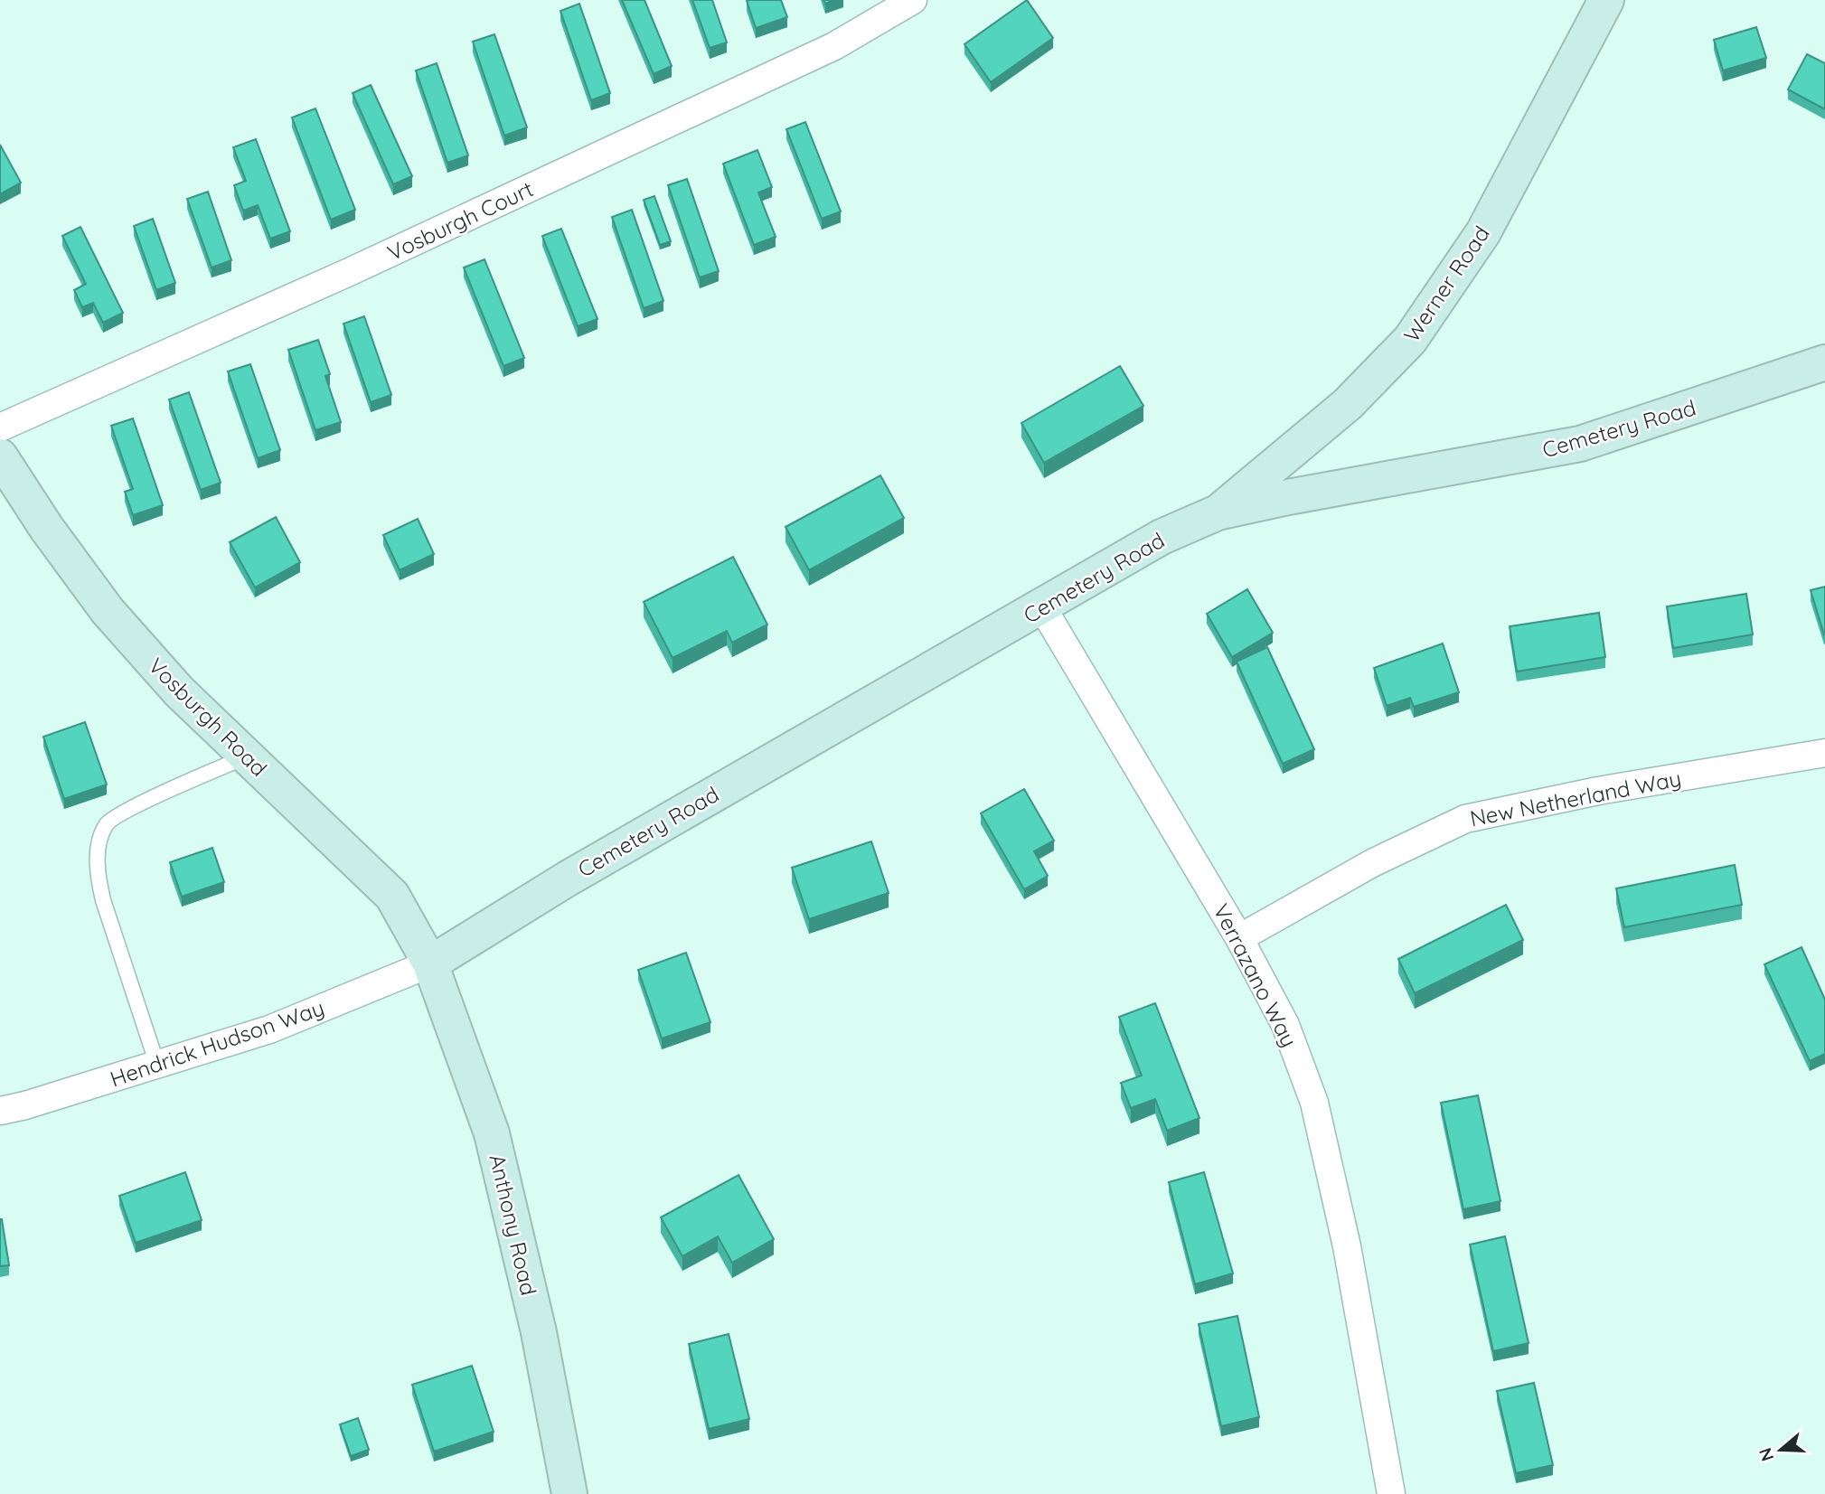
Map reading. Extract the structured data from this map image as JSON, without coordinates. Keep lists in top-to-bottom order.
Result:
{
  "streets": {
    "street": [
      "Vosburgh Court",
      "Werner Road",
      "Cemetery Road",
      "Vosburgh Road",
      "New Netherland Way",
      "Verrazano Way",
      "Hendrick Hudson Way",
      "Anthony Road"
    ]
  },
  "crossings": [
    ["Werner Road", "Cemetery Road"],
    ["Cemetery Road", "Vosburgh Road"],
    ["Cemetery Road", "Verrazano Way"],
    ["Cemetery Road", "Hendrick Hudson Way"],
    ["Cemetery Road", "Anthony Road"],
    ["Vosburgh Road", "Hendrick Hudson Way"],
    ["Vosburgh Road", "Anthony Road"],
    ["New Netherland Way", "Verrazano Way"],
    ["Hendrick Hudson Way", "Anthony Road"]
  ],
  "north": "left"
}
